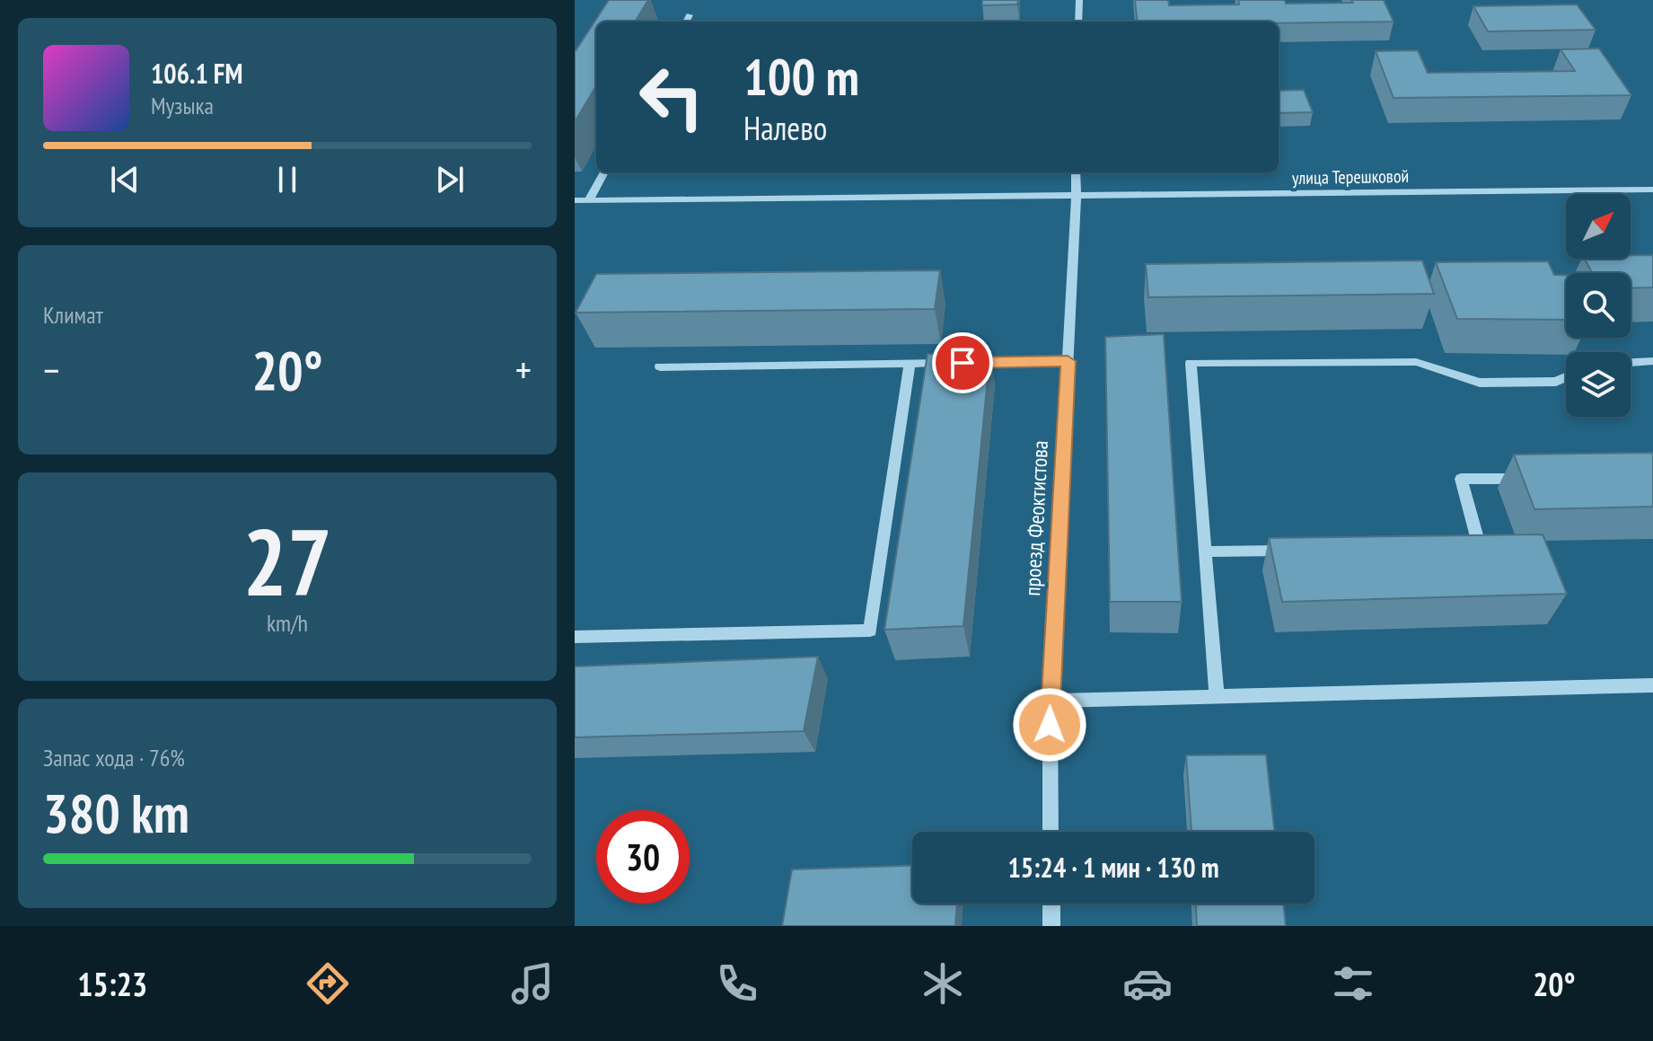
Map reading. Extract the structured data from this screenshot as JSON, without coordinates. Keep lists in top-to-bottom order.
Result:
{
  "streets": {
    "street": ["улица Терешковой", "проезд Феоктистова"]
  },
  "crossings": [
    ["улица Терешковой", "проезд Феоктистова"]
  ],
  "north": "top right",
  "page": {
    "turn": ["100 m", "Налево"],
    "song": ["106.1 FM", "Музыка"],
    "tile": [
      "Климат",
      ["27", "km/h"],
      ["Запас хода · 76%", "380 km"]
    ],
    "heat": ["−", "20°", "+"],
    "limit": "30",
    "trip": "15:24 · 1 мин · 130 m",
    "tabs": ["15:23", "20°"]
  }
}
